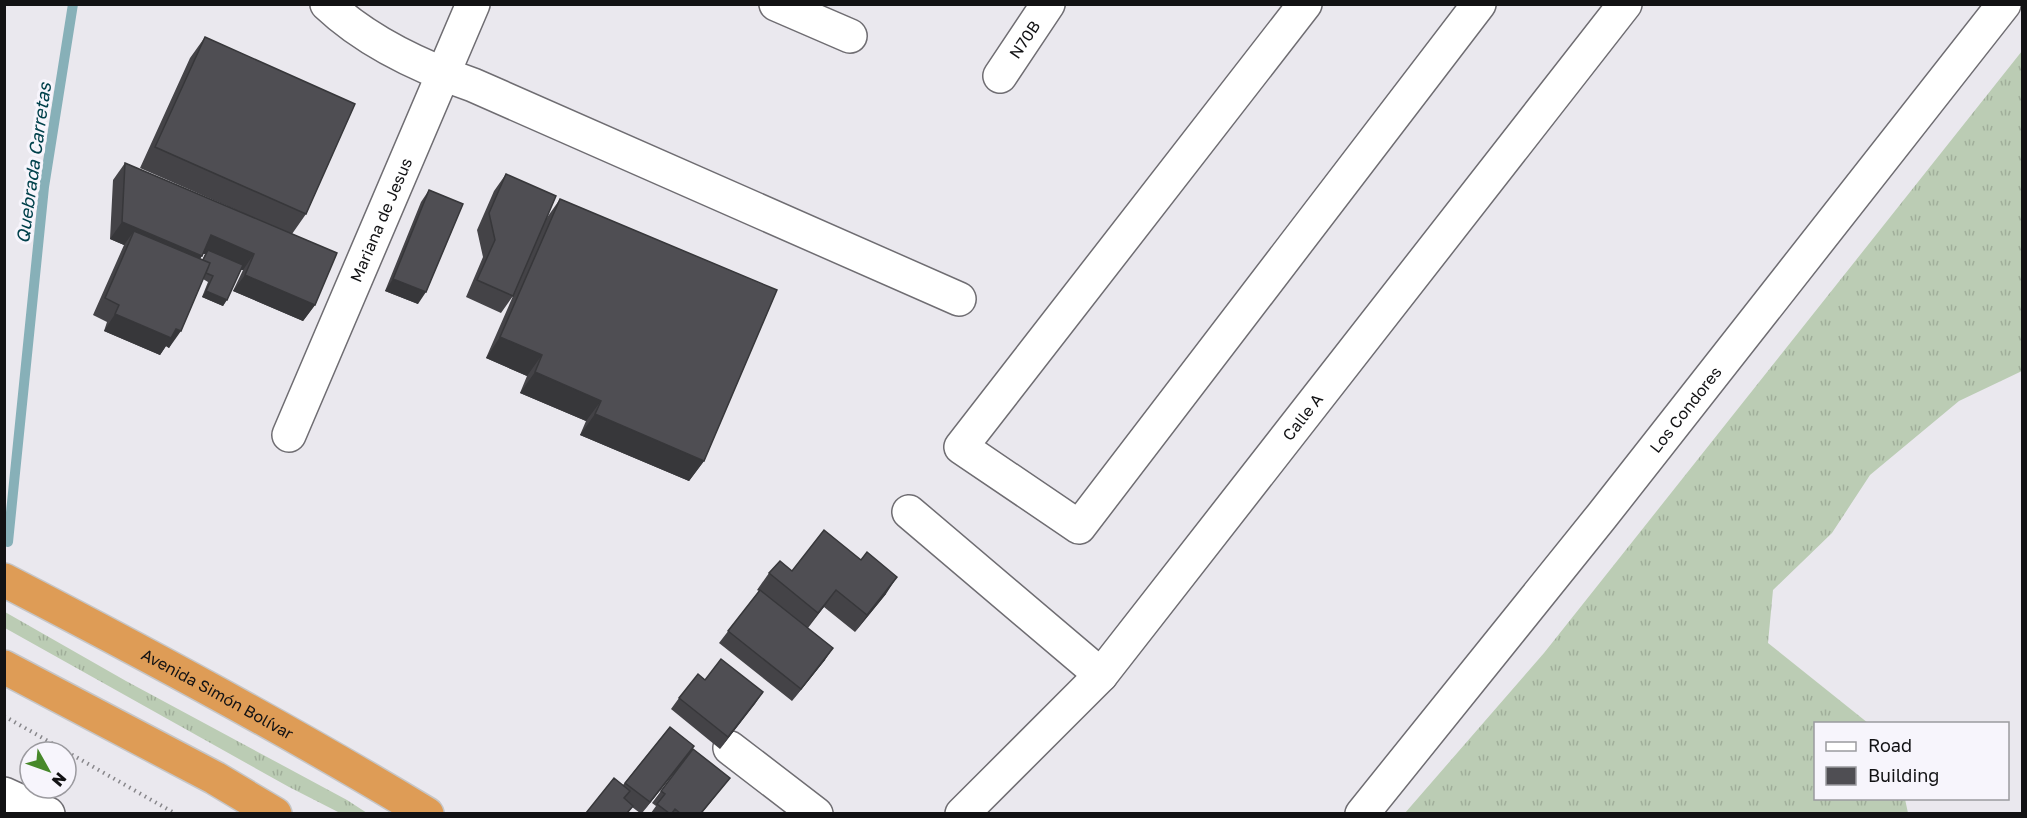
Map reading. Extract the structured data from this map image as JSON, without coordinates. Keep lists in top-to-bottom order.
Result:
{
  "streets": {
    "highway": ["Avenida Simón Bolívar"],
    "street": [
      "N70B",
      "Mariana de Jesus",
      "Los Condores",
      "Calle A"
    ]
  },
  "water": ["Quebrada Carretas"],
  "legend": ["Road", "Building"],
  "north": "bottom right"
}
